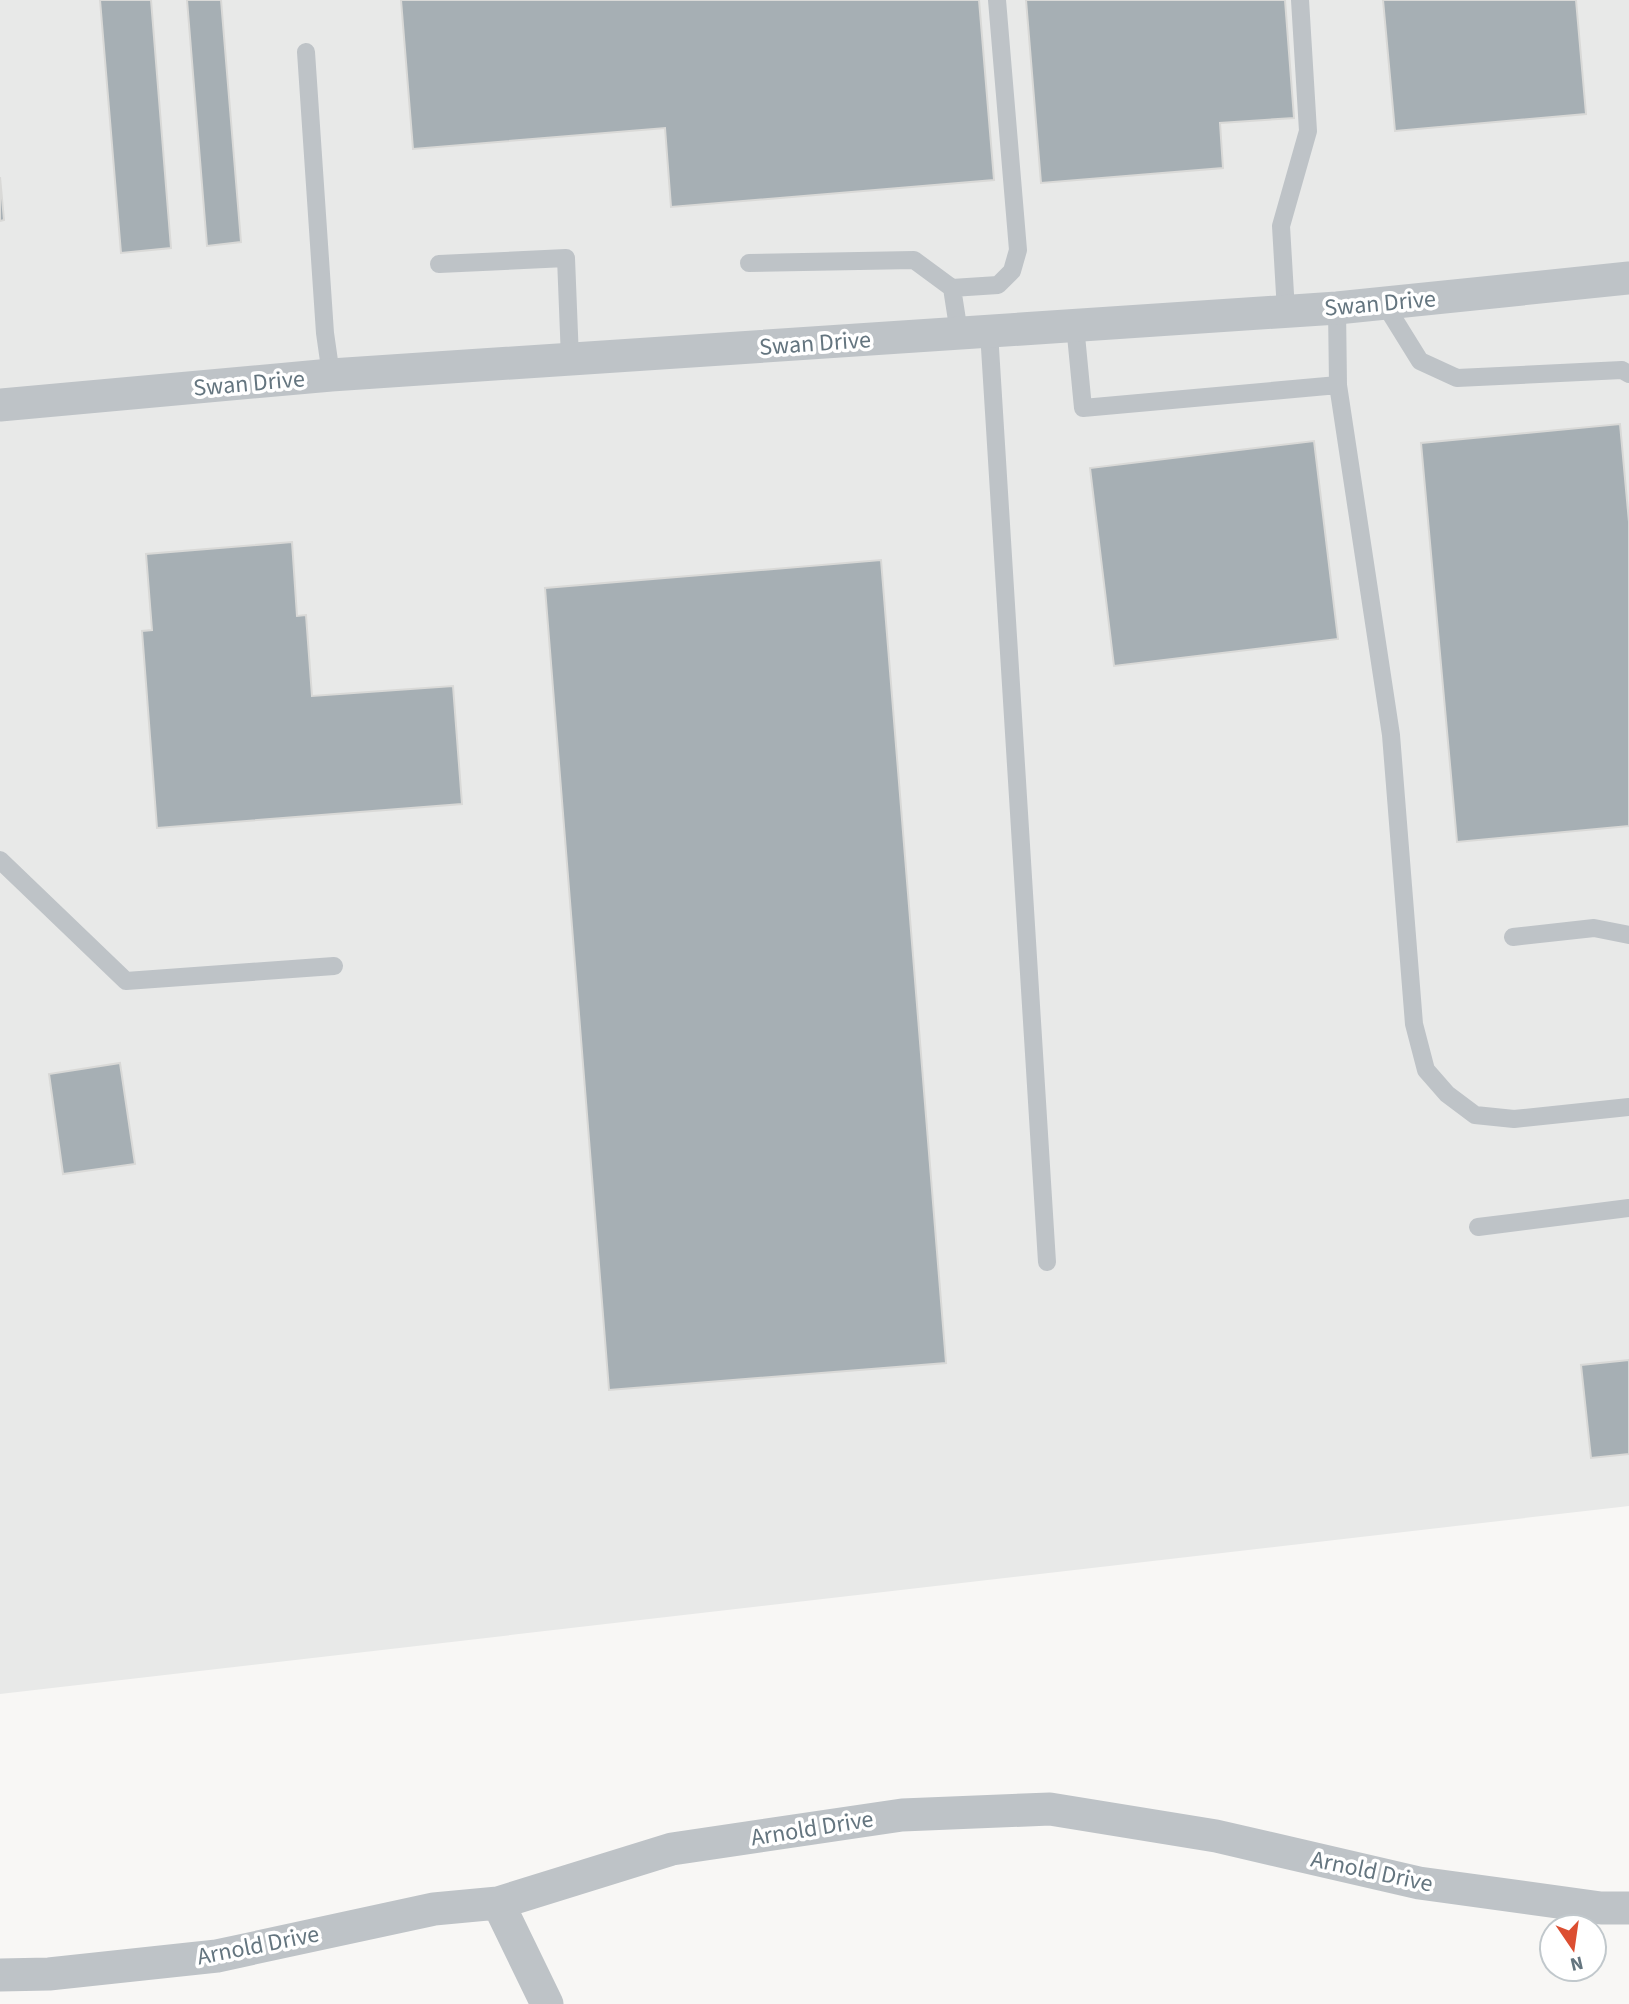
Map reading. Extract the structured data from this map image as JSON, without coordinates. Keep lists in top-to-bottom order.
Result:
{
  "streets": {
    "street": ["Swan Drive", "Arnold Drive"]
  },
  "north": "bottom"
}
